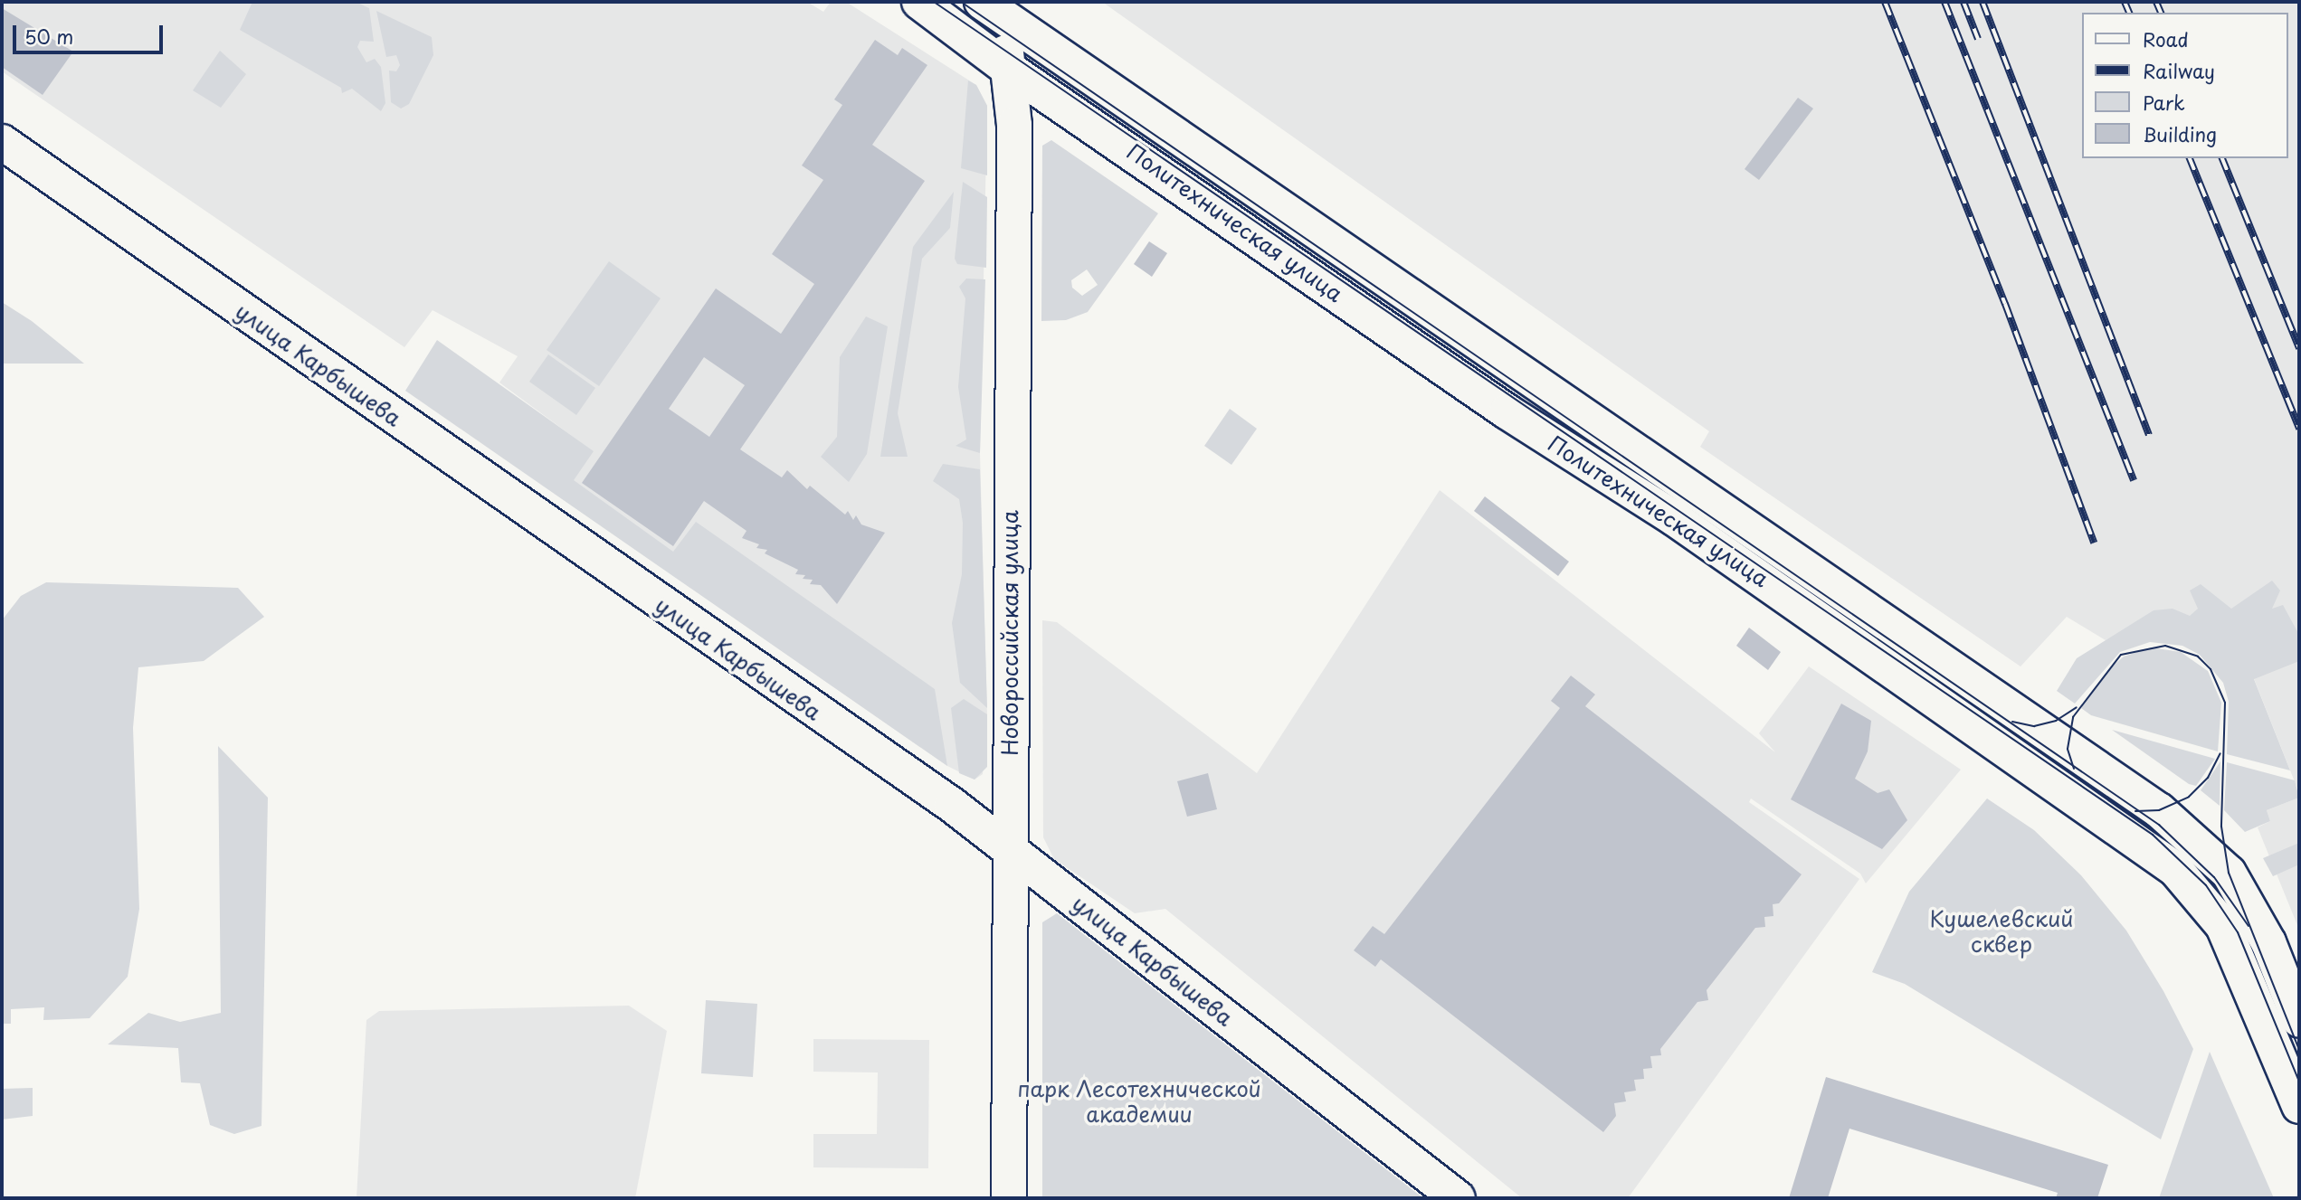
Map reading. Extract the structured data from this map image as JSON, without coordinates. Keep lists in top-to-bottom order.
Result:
{
  "streets": {
    "main road": ["Политехническая улица", "улица Карбышева", "Новороссийская улица"]
  },
  "crossings": [
    ["Политехническая улица", "Новороссийская улица"],
    ["улица Карбышева", "Новороссийская улица"]
  ],
  "parks": ["Кушелевский сквер", "парк Лесотехнической академии"],
  "legend": [
    "Road",
    "Railway",
    "Park",
    "Building"
  ],
  "scale_bar": "50 m"
}
